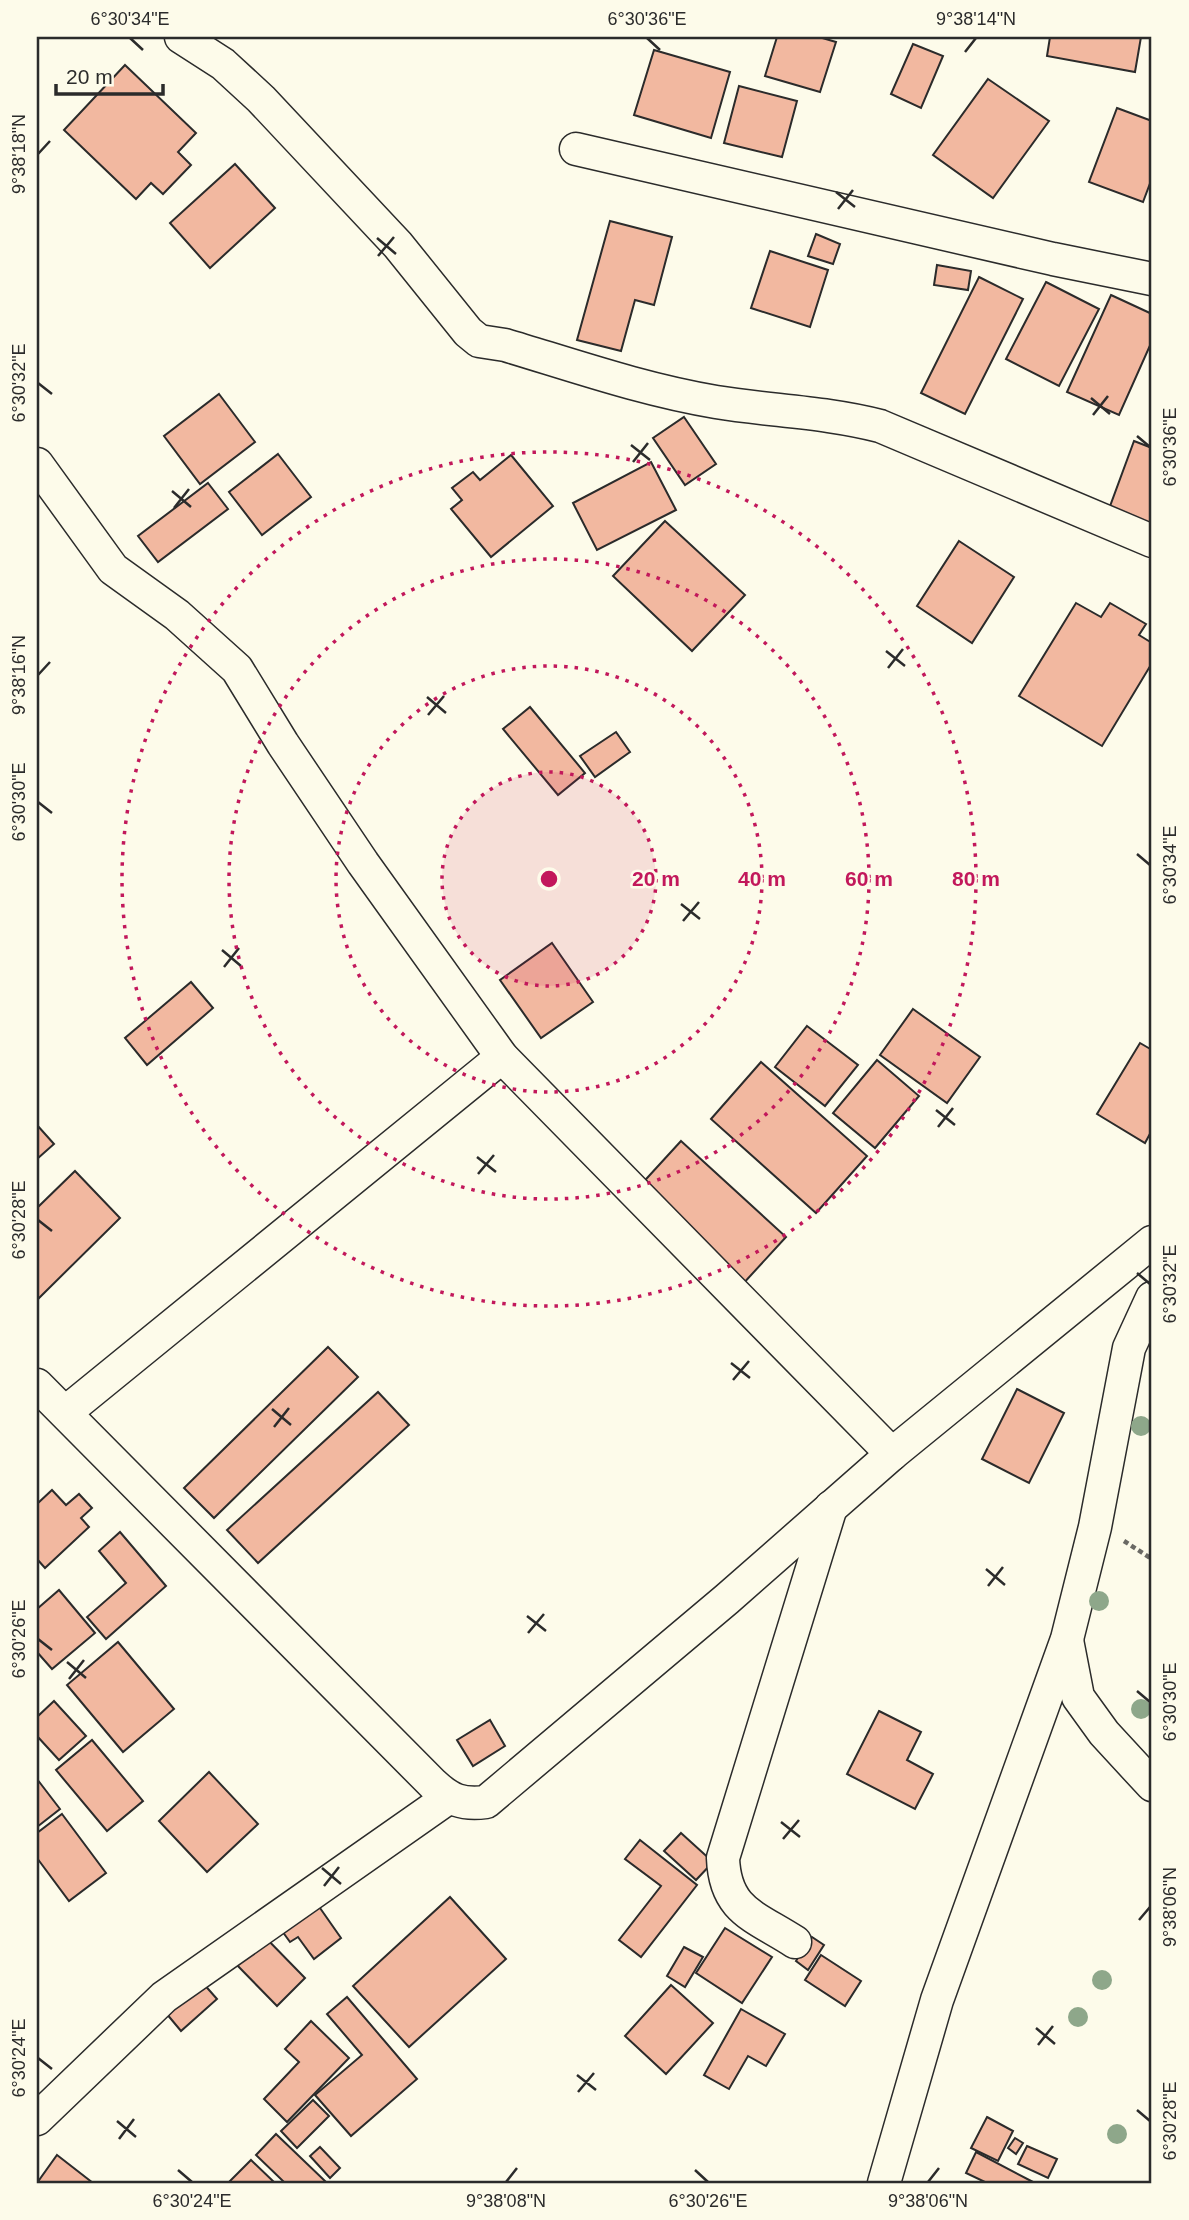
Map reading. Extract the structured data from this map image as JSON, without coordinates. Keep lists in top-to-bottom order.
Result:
{
  "scale_bar": "20 m",
  "coordinates": [
    "6°30'34\"E",
    "6°30'36\"E",
    "9°38'14\"N",
    "9°38'18\"N",
    "6°30'32\"E",
    "9°38'16\"N",
    "6°30'30\"E",
    "6°30'28\"E",
    "6°30'26\"E",
    "9°38'06\"N",
    "6°30'24\"E",
    "9°38'08\"N"
  ],
  "rings": [
    "20 m",
    "40 m",
    "60 m",
    "80 m"
  ]
}
